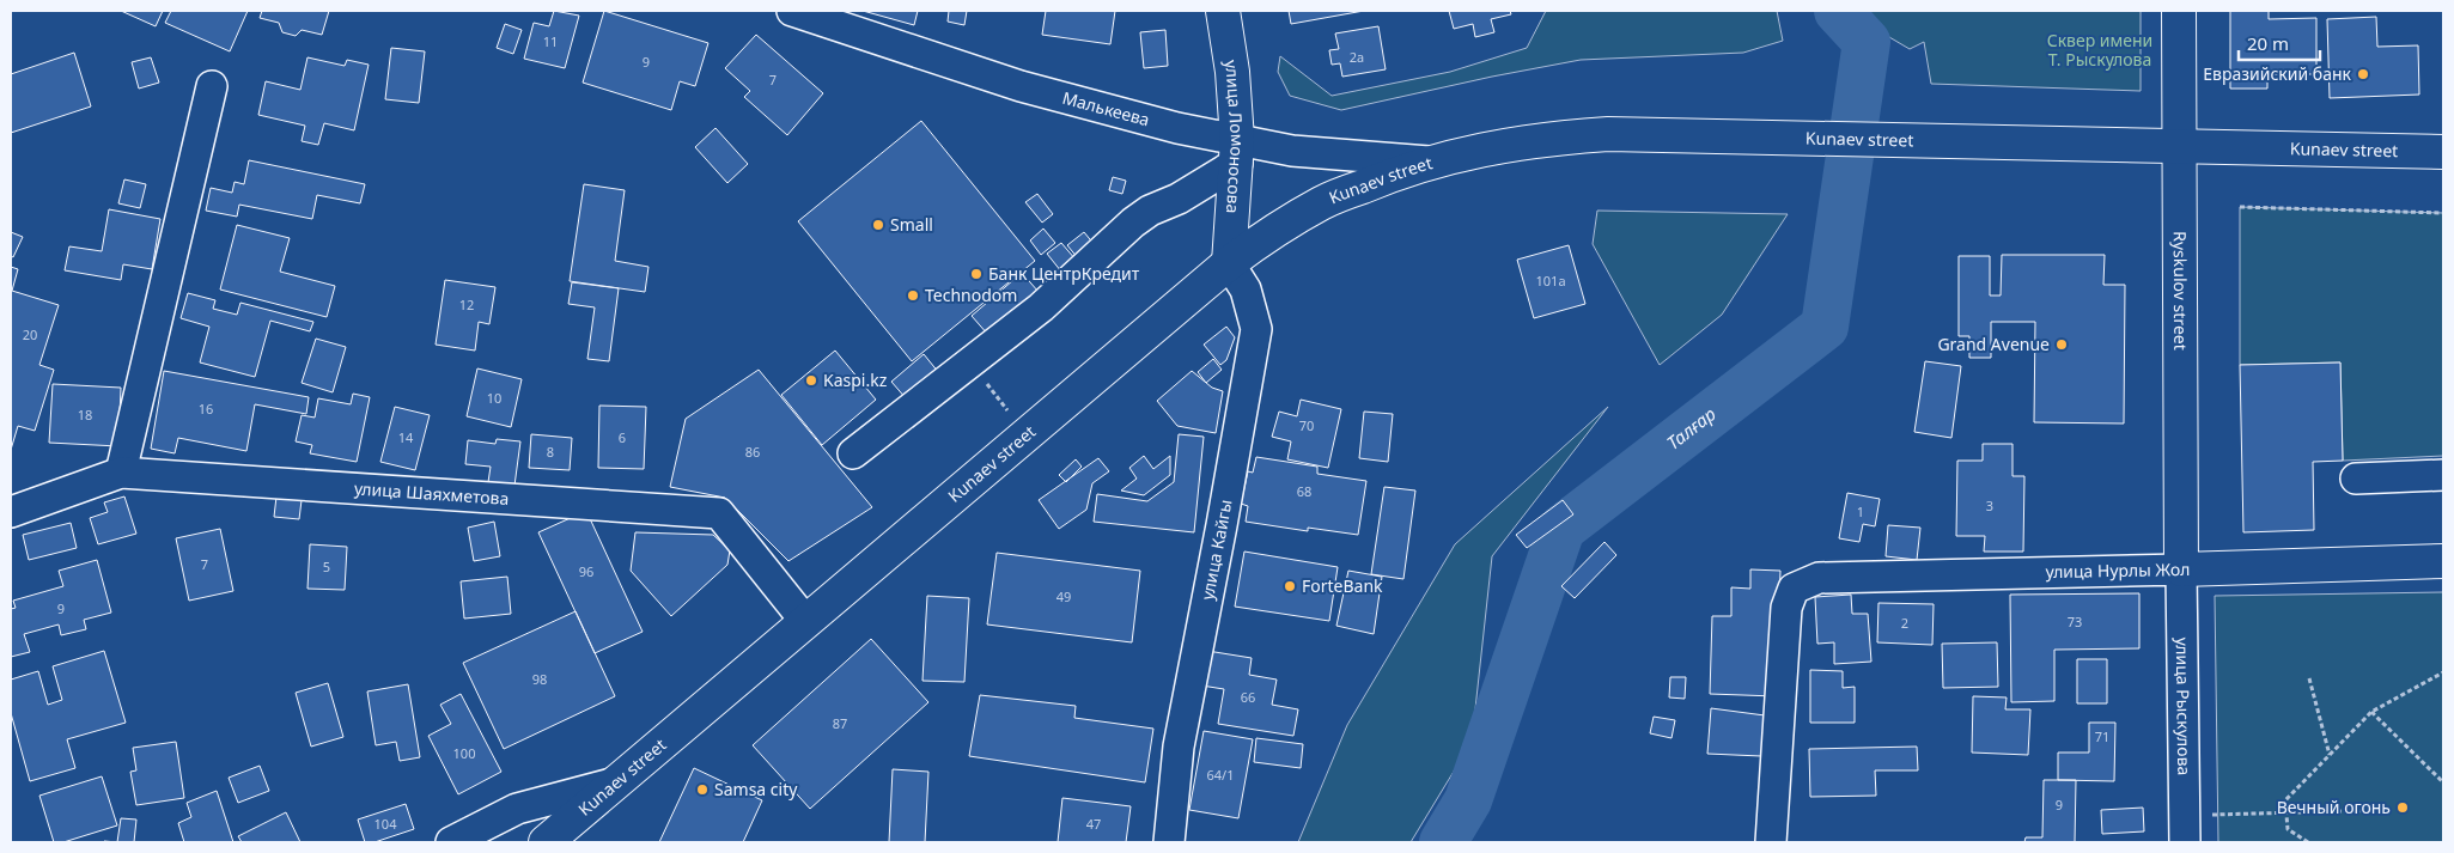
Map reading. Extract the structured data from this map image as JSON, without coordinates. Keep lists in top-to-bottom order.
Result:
{
  "streets": {
    "main road": [
      "улица Ломоносова",
      "Kunaev street",
      "Ryskulov street",
      "улица Нурлы Жол"
    ],
    "street": [
      "Малькеева",
      "улица Шаяхметова",
      "улица Кайгы",
      "улица Рыскулова"
    ]
  },
  "crossings": [
    ["Малькеева", "улица Ломоносова"],
    ["Малькеева", "Kunaev street"],
    ["улица Ломоносова", "Kunaev street"],
    ["улица Ломоносова", "улица Кайгы"],
    ["Kunaev street", "Ryskulov street"],
    ["Kunaev street", "улица Шаяхметова"],
    ["Kunaev street", "улица Кайгы"],
    ["Ryskulov street", "улица Нурлы Жол"],
    ["Ryskulov street", "улица Рыскулова"],
    ["улица Нурлы Жол", "улица Рыскулова"]
  ],
  "water": ["Талғар"],
  "parks": ["Сквер имени Т. Рыскулова"],
  "places": [
    "Евразийский банк",
    "Small",
    "Банк ЦентрКредит",
    "Technodom",
    "Grand Avenue",
    "Kaspi.kz",
    "ForteBank",
    "Samsa city",
    "Вечный огонь"
  ],
  "house_numbers": [
    "11",
    "2а",
    "9",
    "7",
    "101а",
    "12",
    "20",
    "10",
    "16",
    "18",
    "70",
    "14",
    "6",
    "8",
    "86",
    "68",
    "3",
    "1",
    "7",
    "5",
    "96",
    "49",
    "9",
    "73",
    "2",
    "98",
    "66",
    "87",
    "71",
    "100",
    "64/1",
    "9",
    "104",
    "47"
  ],
  "scale_bar": "20 m"
}
